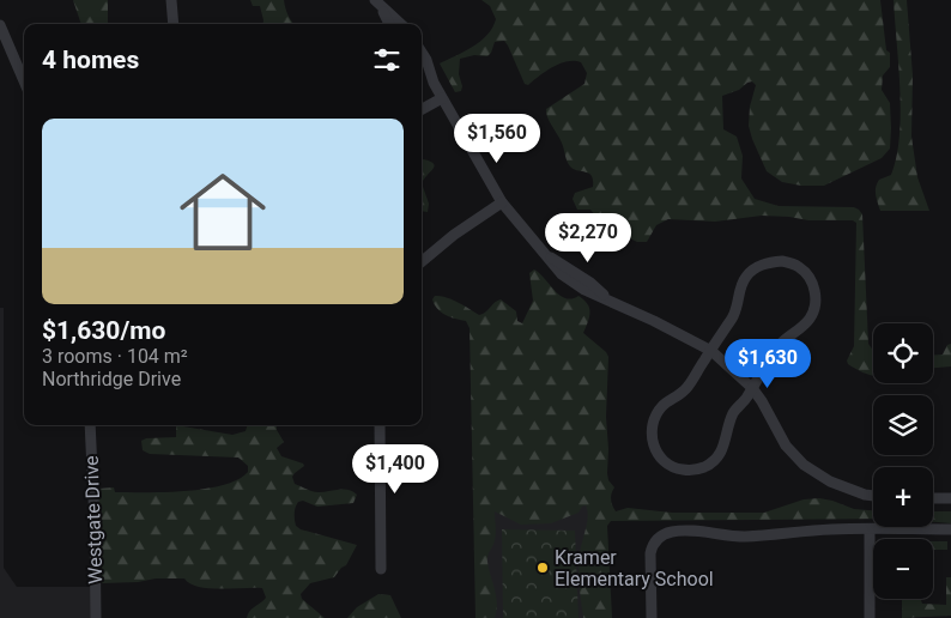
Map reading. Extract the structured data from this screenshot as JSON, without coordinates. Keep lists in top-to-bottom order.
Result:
{
  "streets": {
    "street": ["Westgate Drive"]
  },
  "places": ["Kramer Elementary School"],
  "page": {
    "heading": "4 homes",
    "list": [
      {
        "name": "$1,630/mo",
        "note": "3 rooms · 104 m² · Northridge Drive"
      }
    ],
    "price": [
      "$1,560",
      "$2,270",
      "$1,630",
      "$1,400"
    ],
    "map_buttons": ["+", "−"]
  }
}
